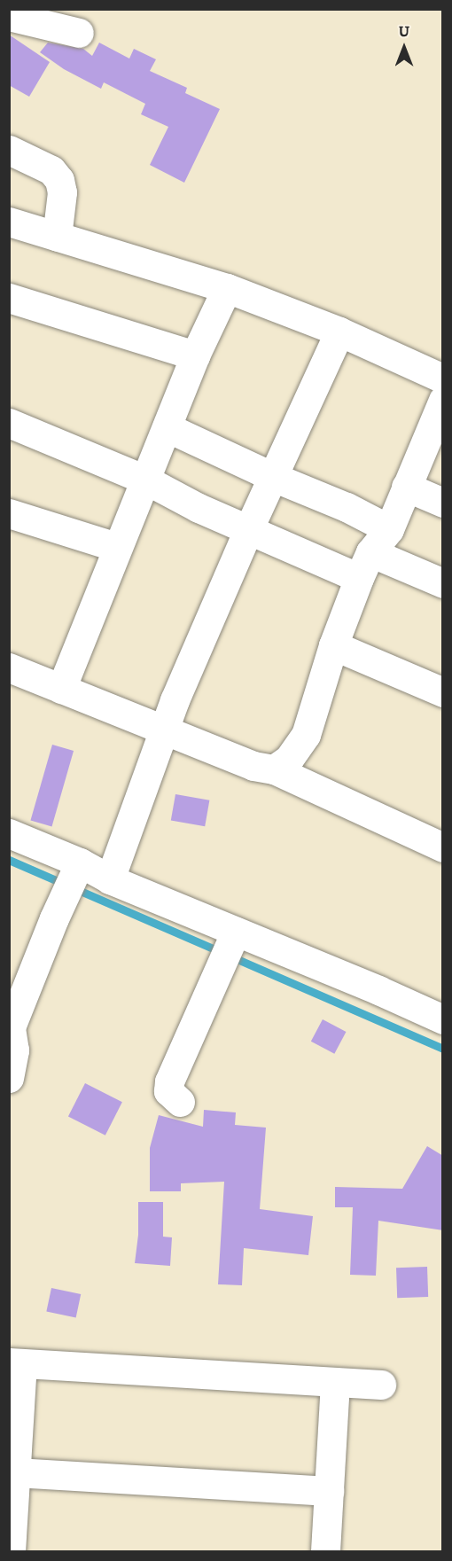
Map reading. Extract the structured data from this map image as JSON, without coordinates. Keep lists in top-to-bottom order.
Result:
{
  "north": "top"
}
